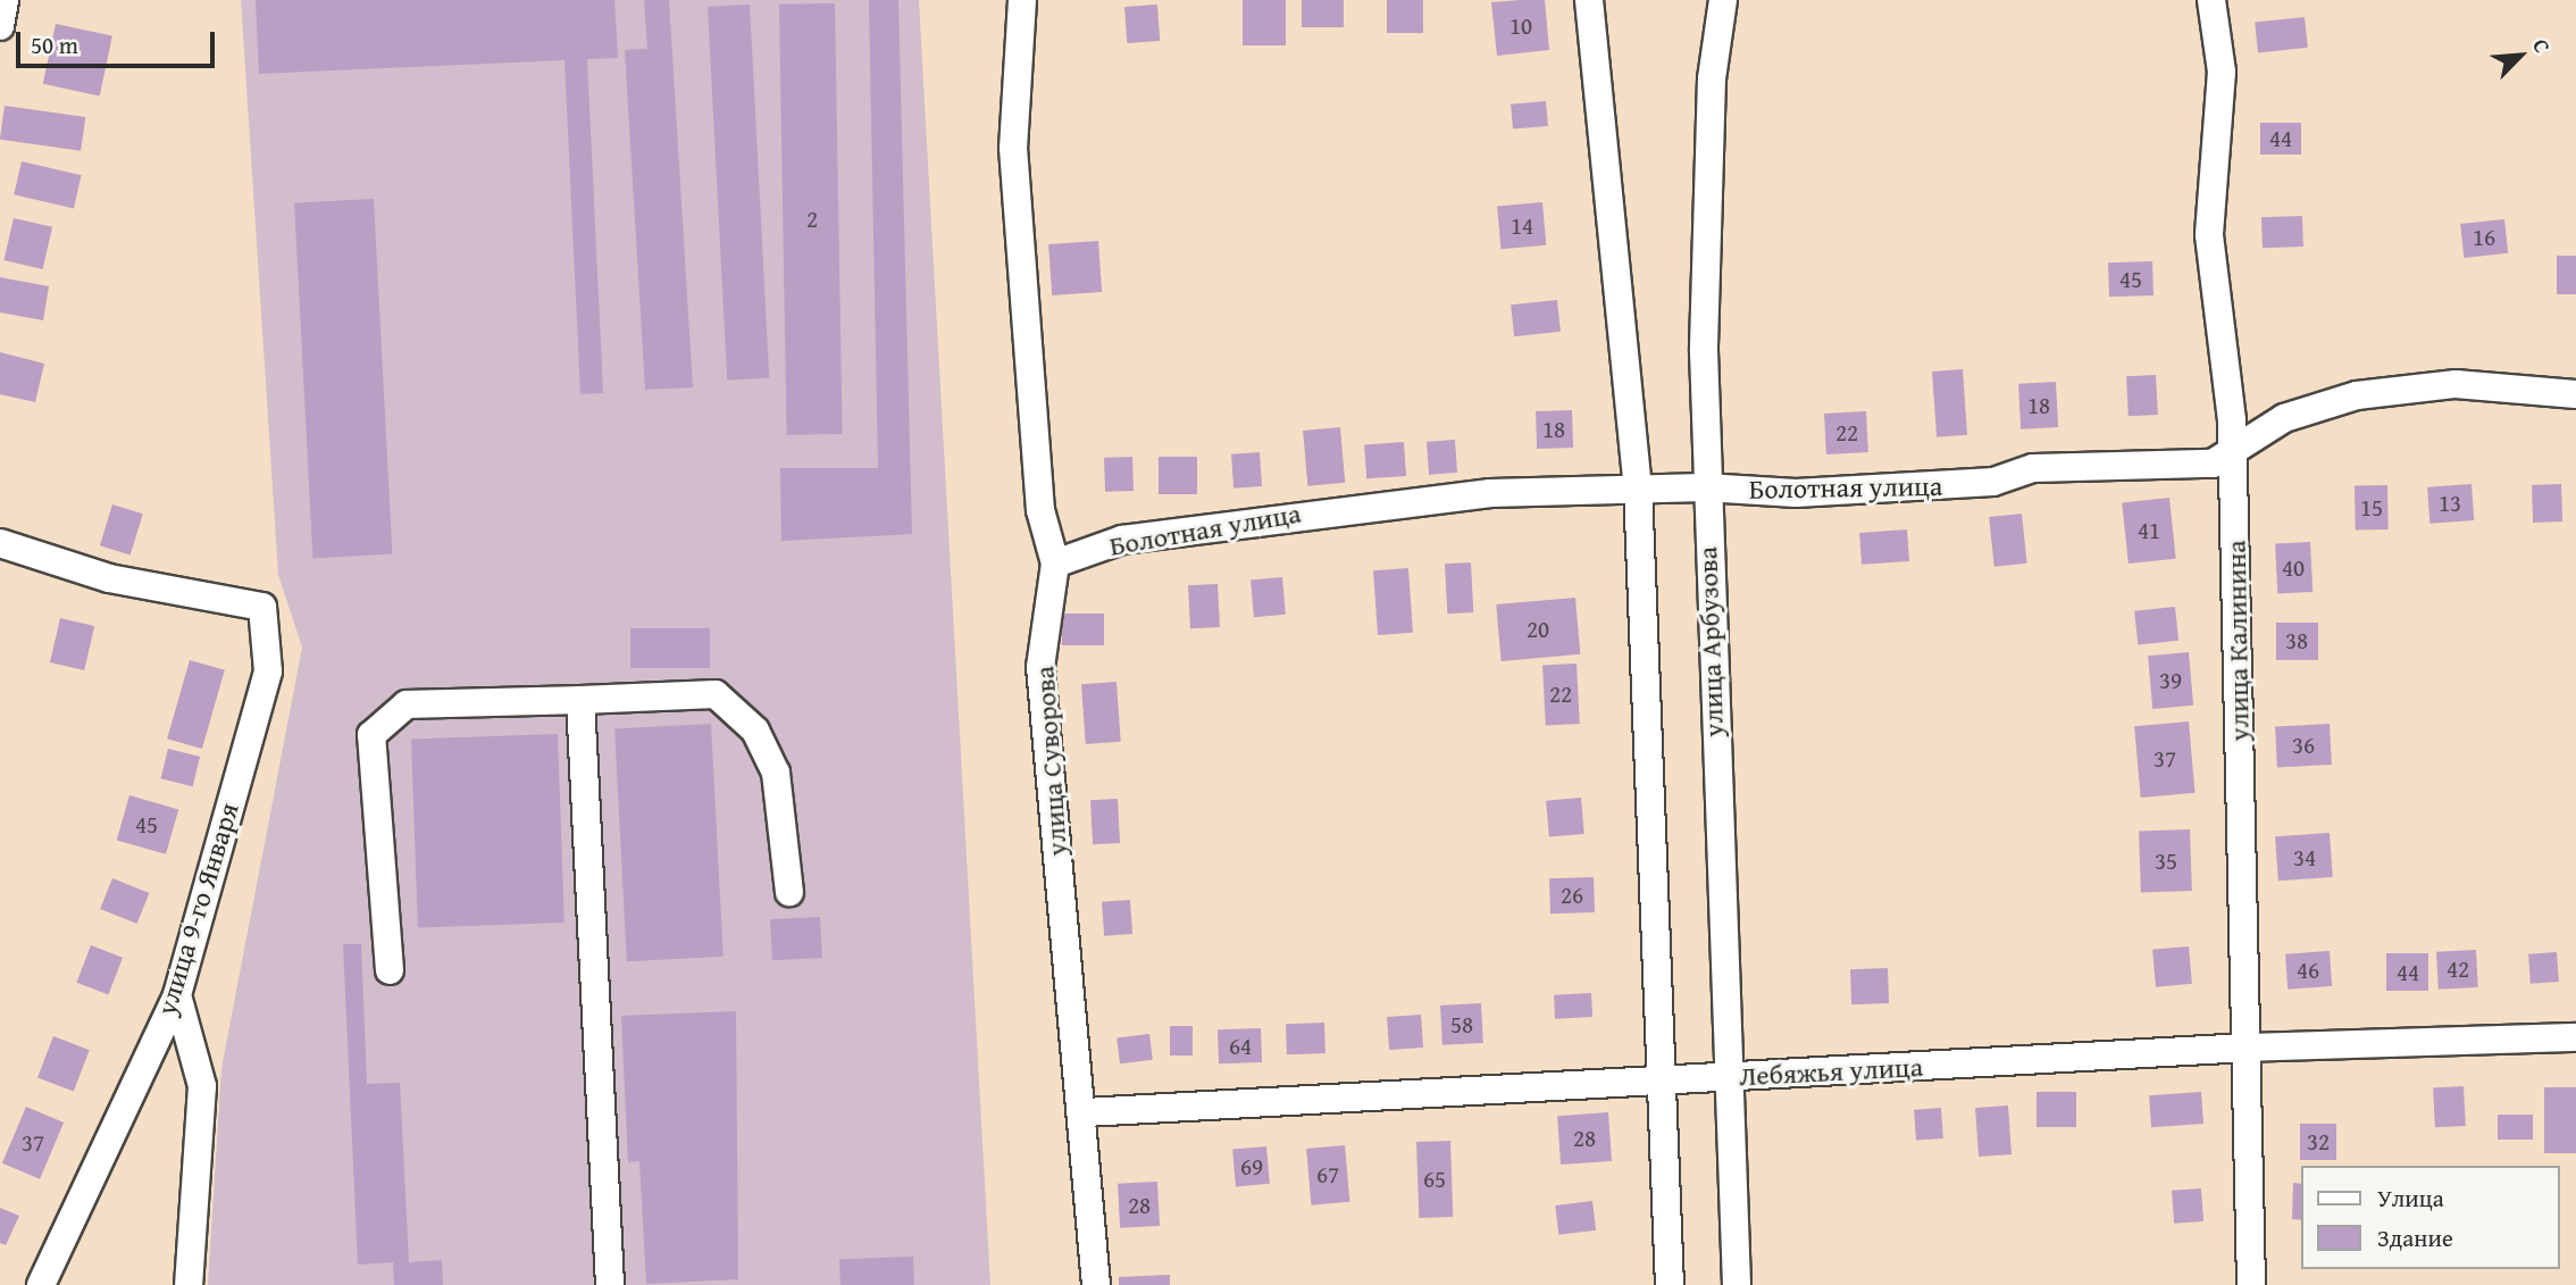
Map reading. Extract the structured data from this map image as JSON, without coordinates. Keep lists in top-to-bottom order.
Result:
{
  "streets": {
    "street": [
      "Болотная улица",
      "улица Калинина",
      "улица Арбузова",
      "улица Суворова",
      "улица 9-го Января",
      "Лебяжья улица"
    ]
  },
  "crossings": [
    ["Болотная улица", "улица Калинина"],
    ["Болотная улица", "улица Арбузова"],
    ["Болотная улица", "улица Суворова"],
    ["улица Калинина", "Лебяжья улица"],
    ["улица Арбузова", "Лебяжья улица"],
    ["улица Суворова", "Лебяжья улица"]
  ],
  "house_numbers": [
    "10",
    "44",
    "2",
    "14",
    "16",
    "45",
    "18",
    "18",
    "22",
    "13",
    "15",
    "41",
    "40",
    "20",
    "38",
    "39",
    "22",
    "36",
    "37",
    "45",
    "34",
    "35",
    "26",
    "42",
    "46",
    "44",
    "58",
    "64",
    "28",
    "32",
    "37",
    "69",
    "67",
    "65",
    "28"
  ],
  "legend": ["Улица", "Здание"],
  "scale_bar": "50 m",
  "north": "top right"
}
